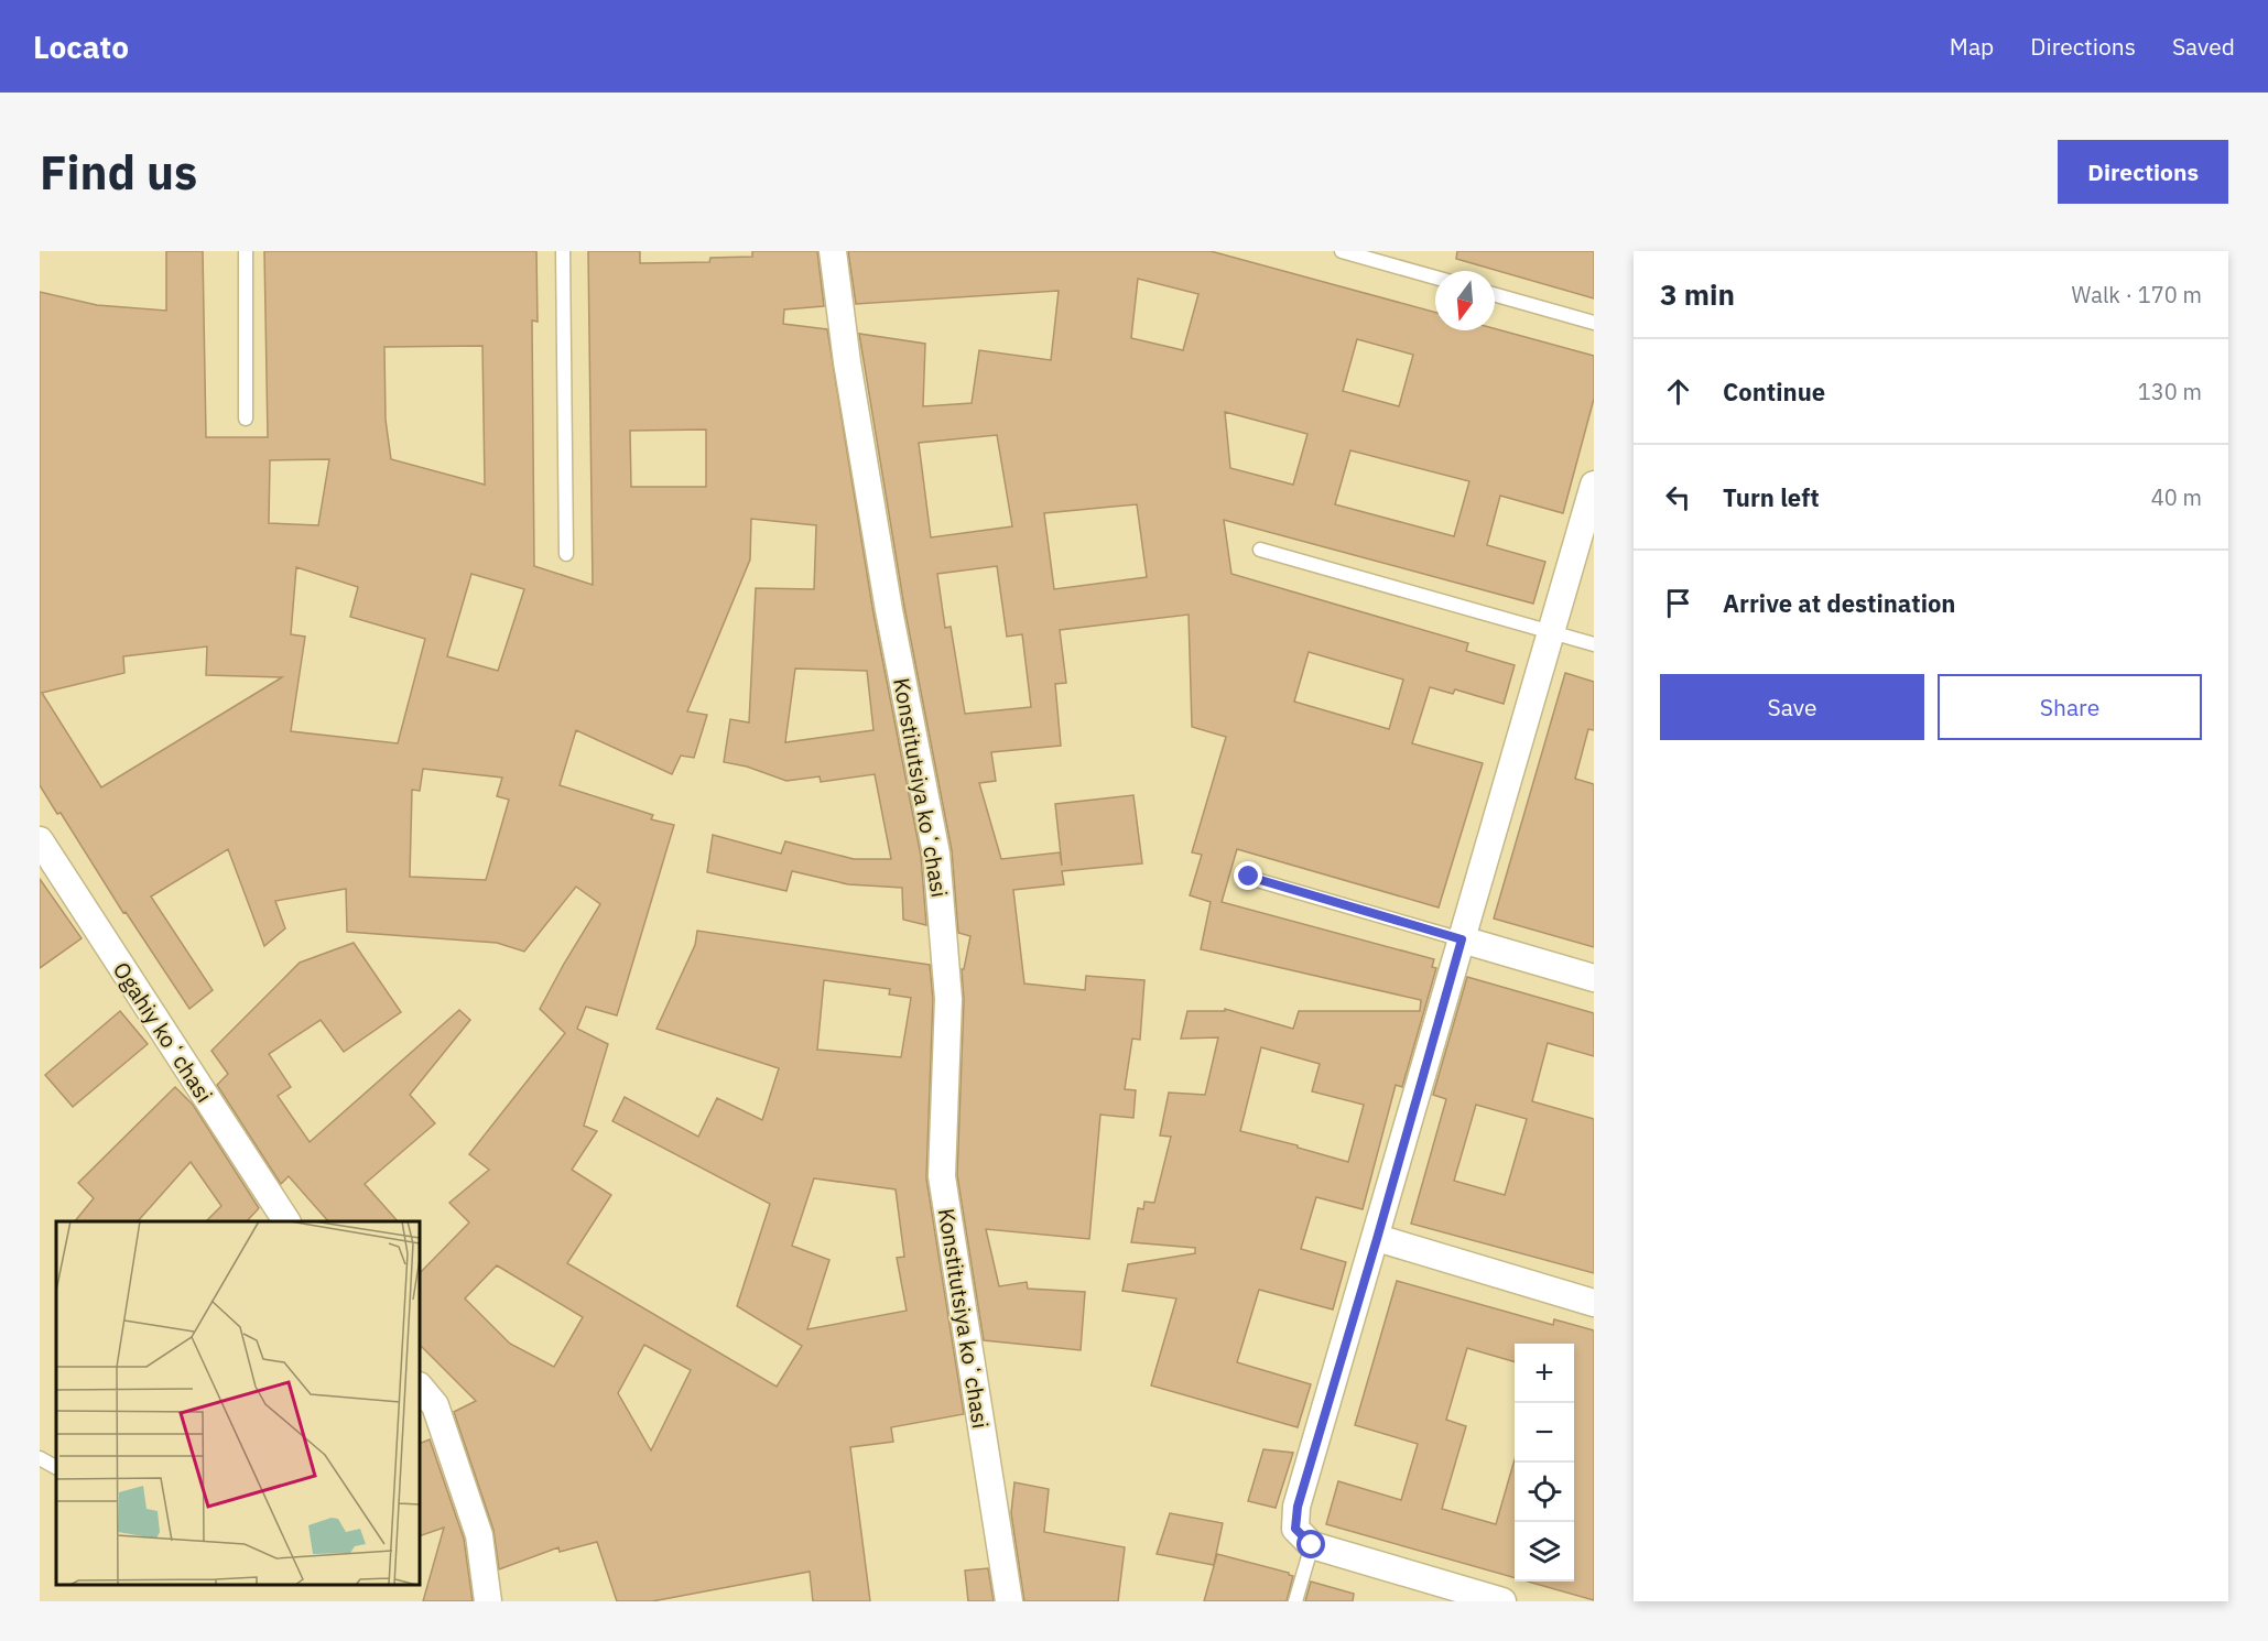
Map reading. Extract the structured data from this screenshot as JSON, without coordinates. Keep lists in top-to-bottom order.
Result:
{
  "streets": {
    "street": ["Konstitutsiya koʻchasi", "Ogahiy koʻchasi"]
  },
  "north": "bottom",
  "page": {
    "header": "Locato",
    "nav": ["Map", "Directions", "Saved"],
    "buttons": [
      "Directions",
      ["Save", "Share"]
    ],
    "title": "Find us",
    "heading": ["3 min", "Walk · 170 m"],
    "list": [
      ["Continue", "130 m"],
      ["Turn left", "40 m"],
      "Arrive at destination"
    ],
    "map_buttons": ["+", "−"]
  }
}
